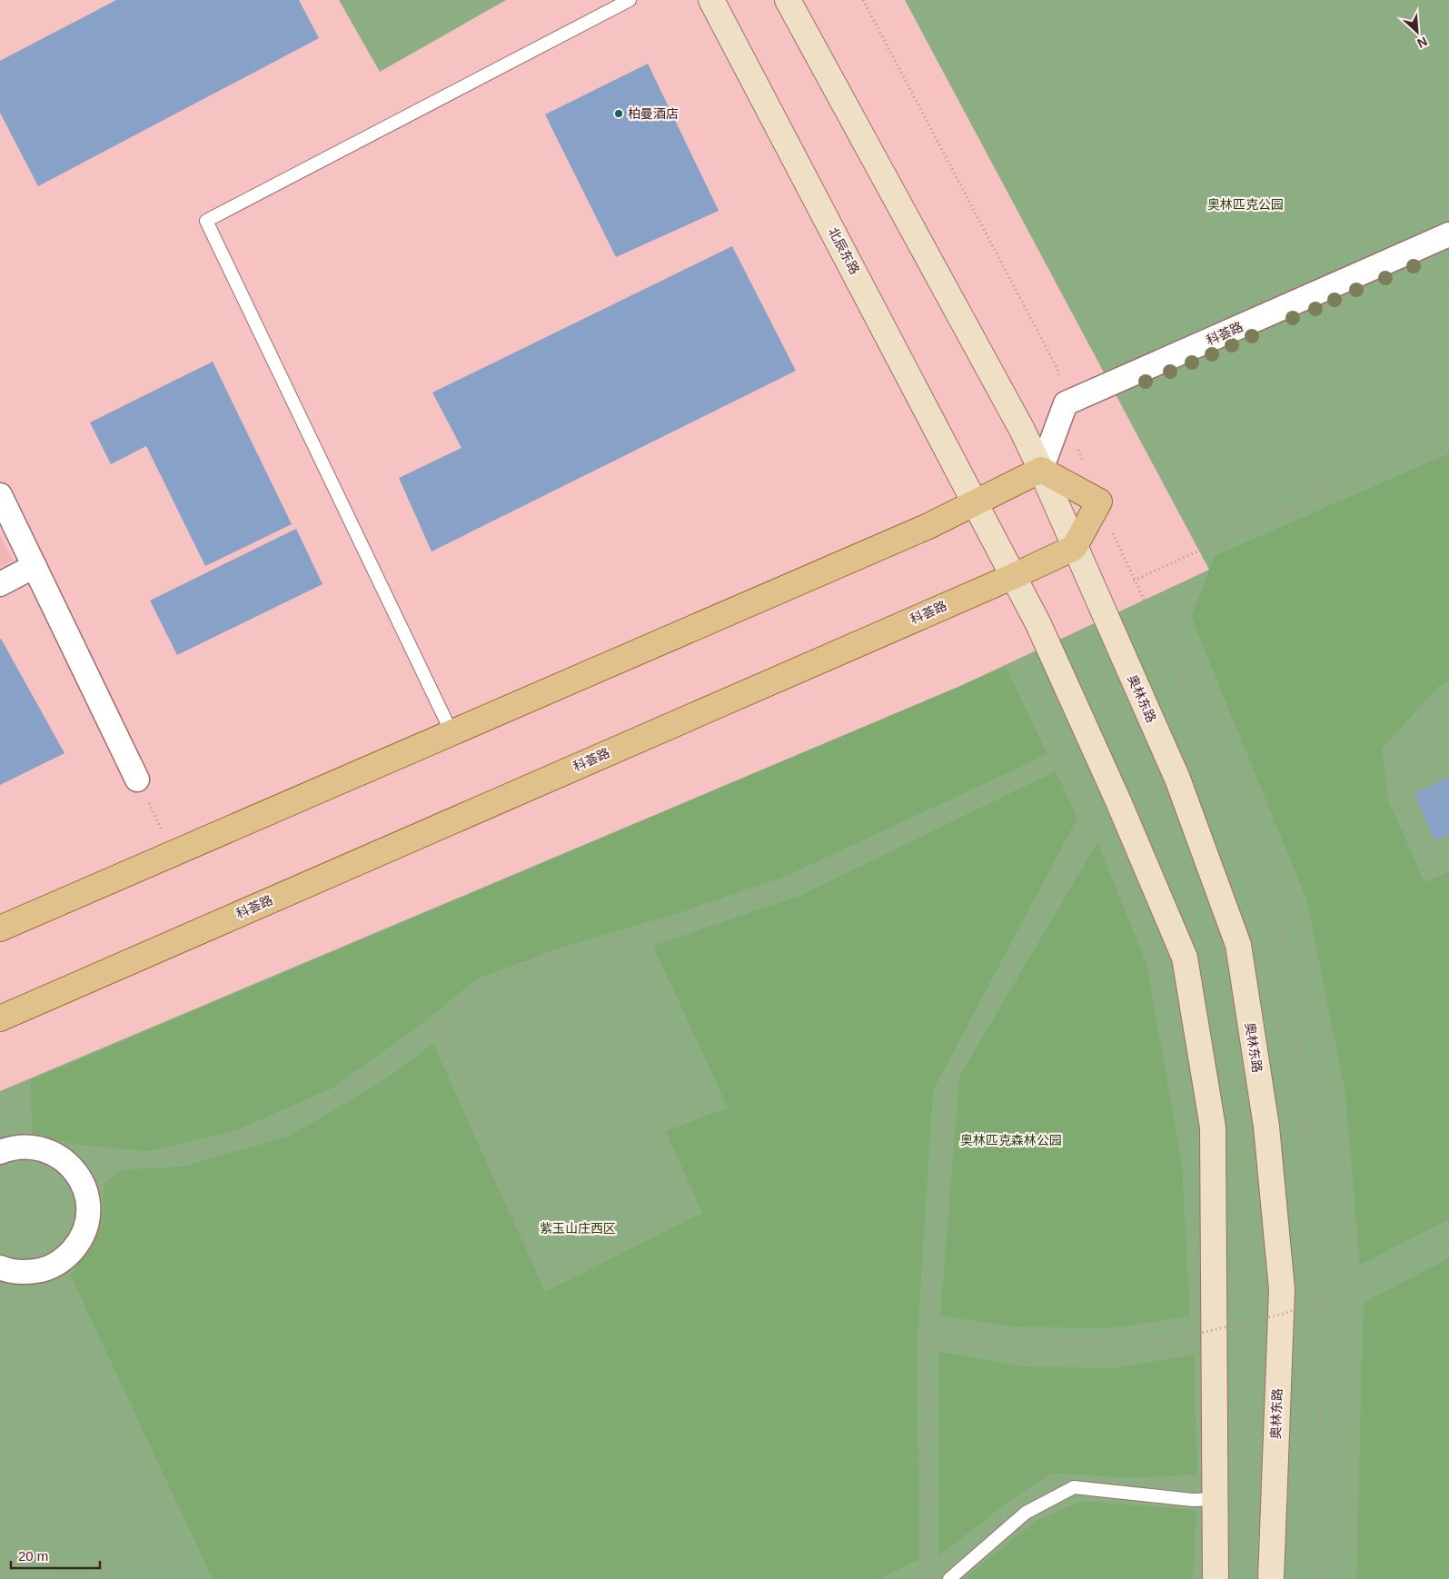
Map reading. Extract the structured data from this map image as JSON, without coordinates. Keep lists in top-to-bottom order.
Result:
{
  "streets": {
    "main road": ["北辰东路", "科荟路", "奥林东路"]
  },
  "crossings": [
    ["北辰东路", "科荟路"],
    ["科荟路", "奥林东路"]
  ],
  "parks": ["奥林匹克公园", "奥林匹克森林公园", "紫玉山庄西区"],
  "places": ["柏曼酒店"],
  "scale_bar": "20 m",
  "north": "bottom right"
}
